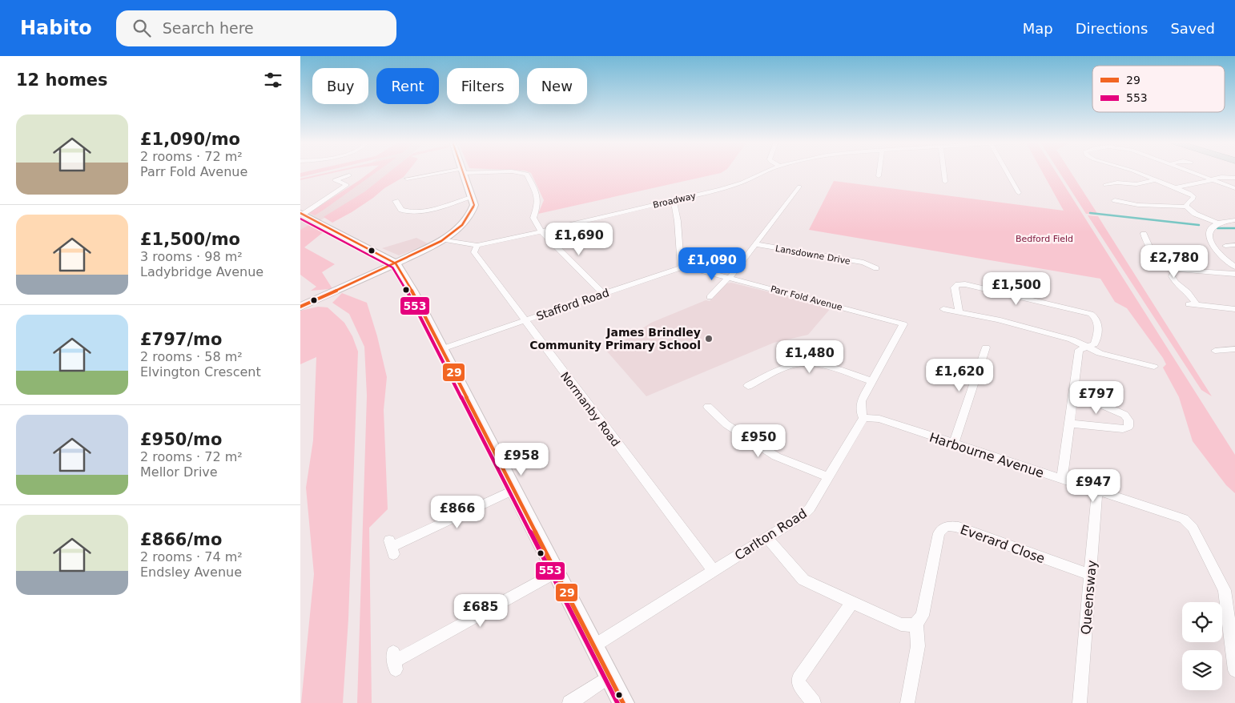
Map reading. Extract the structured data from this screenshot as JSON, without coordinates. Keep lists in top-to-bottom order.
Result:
{
  "streets": {
    "street": [
      "Broadway",
      "Lansdowne Drive",
      "Parr Fold Avenue",
      "Stafford Road",
      "Normanby Road",
      "Harbourne Avenue",
      "Carlton Road",
      "Everard Close",
      "Queensway"
    ]
  },
  "crossings": [
    ["Broadway", "Normanby Road"],
    ["Parr Fold Avenue", "Stafford Road"],
    ["Stafford Road", "Normanby Road"],
    ["Normanby Road", "Carlton Road"],
    ["Harbourne Avenue", "Carlton Road"],
    ["Harbourne Avenue", "Queensway"],
    ["Everard Close", "Queensway"]
  ],
  "parks": ["Bedford Field"],
  "places": ["James Brindley Community Primary School"],
  "lines": ["transit line 29", "transit line 553"],
  "legend": ["29", "553"],
  "page": {
    "header": "Habito",
    "search": "Search here",
    "nav": ["Map", "Directions", "Saved"],
    "heading": "12 homes",
    "chip": [
      "Buy",
      "Rent",
      "Filters",
      "New"
    ],
    "list": [
      {
        "name": "£1,090/mo",
        "note": "2 rooms · 72 m² · Parr Fold Avenue"
      },
      {
        "name": "£1,500/mo",
        "note": "3 rooms · 98 m² · Ladybridge Avenue"
      },
      {
        "name": "£797/mo",
        "note": "2 rooms · 58 m² · Elvington Crescent"
      },
      {
        "name": "£950/mo",
        "note": "2 rooms · 72 m² · Mellor Drive"
      },
      {
        "name": "£866/mo",
        "note": "2 rooms · 74 m² · Endsley Avenue"
      }
    ],
    "price": [
      "£1,690",
      "£2,780",
      "£1,090",
      "£1,500",
      "£1,480",
      "£1,620",
      "£797",
      "£950",
      "£958",
      "£947",
      "£866",
      "£685"
    ]
  }
}
